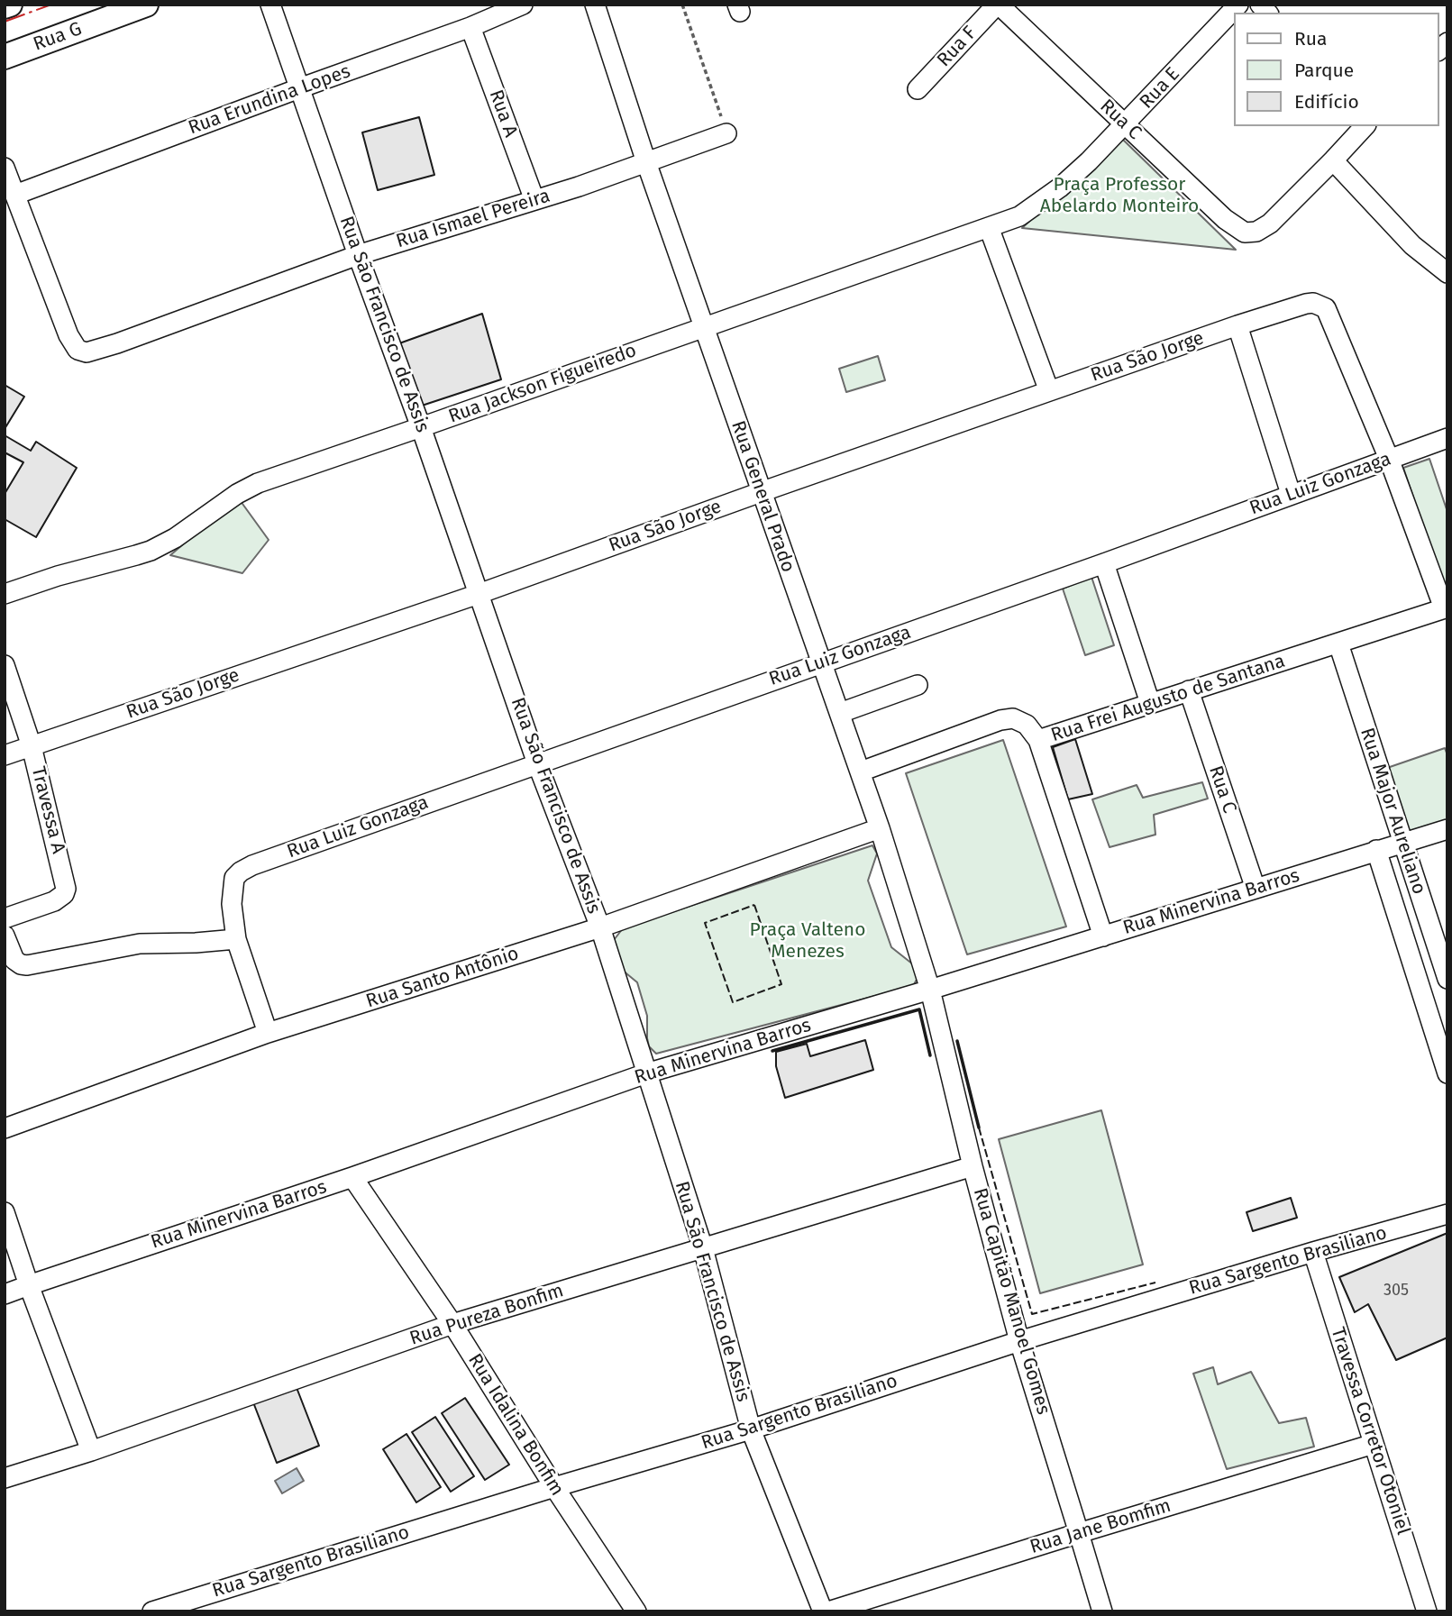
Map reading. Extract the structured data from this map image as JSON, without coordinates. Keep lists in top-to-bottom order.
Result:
{
  "streets": {
    "main road": ["Rua G"],
    "street": [
      "Rua F",
      "Rua E",
      "Rua Erundina Lopes",
      "Rua A",
      "Rua C",
      "Rua Ismael Pereira",
      "Rua São Francisco de Assis",
      "Rua São Jorge",
      "Rua Jackson Figueiredo",
      "Rua Luiz Gonzaga",
      "Rua General Prado",
      "Rua Frei Augusto de Santana",
      "Travessa A",
      "Rua Major Aureliano",
      "Rua Minervina Barros",
      "Rua Santo Antônio",
      "Rua Sargento Brasiliano",
      "Rua Capitão Manoel Gomes",
      "Rua Pureza Bonfim",
      "Rua Idalina Bonfim",
      "Travessa Corretor Otoniel",
      "Rua Jane Bomfim"
    ]
  },
  "crossings": [
    ["Rua F", "Rua C"],
    ["Rua E", "Rua C"],
    ["Rua E", "Rua Jackson Figueiredo"],
    ["Rua Erundina Lopes", "Rua A"],
    ["Rua Erundina Lopes", "Rua Ismael Pereira"],
    ["Rua Erundina Lopes", "Rua São Francisco de Assis"],
    ["Rua A", "Rua Ismael Pereira"],
    ["Rua C", "Rua Frei Augusto de Santana"],
    ["Rua C", "Rua Minervina Barros"],
    ["Rua Ismael Pereira", "Rua São Francisco de Assis"],
    ["Rua Ismael Pereira", "Rua General Prado"],
    ["Rua São Francisco de Assis", "Rua São Jorge"],
    ["Rua São Francisco de Assis", "Rua Jackson Figueiredo"],
    ["Rua São Francisco de Assis", "Rua Luiz Gonzaga"],
    ["Rua São Francisco de Assis", "Rua Minervina Barros"],
    ["Rua São Francisco de Assis", "Rua Santo Antônio"],
    ["Rua São Francisco de Assis", "Rua Sargento Brasiliano"],
    ["Rua São Francisco de Assis", "Rua Pureza Bonfim"],
    ["Rua São Jorge", "Rua Luiz Gonzaga"],
    ["Rua São Jorge", "Rua General Prado"],
    ["Rua São Jorge", "Travessa A"],
    ["Rua Jackson Figueiredo", "Rua General Prado"],
    ["Rua Luiz Gonzaga", "Rua General Prado"],
    ["Rua General Prado", "Rua Frei Augusto de Santana"],
    ["Rua General Prado", "Rua Minervina Barros"],
    ["Rua General Prado", "Rua Santo Antônio"],
    ["Rua General Prado", "Rua Capitão Manoel Gomes"],
    ["Rua Frei Augusto de Santana", "Rua Major Aureliano"],
    ["Rua Major Aureliano", "Rua Minervina Barros"],
    ["Rua Minervina Barros", "Rua Capitão Manoel Gomes"],
    ["Rua Minervina Barros", "Rua Idalina Bonfim"],
    ["Rua Sargento Brasiliano", "Rua Capitão Manoel Gomes"],
    ["Rua Sargento Brasiliano", "Rua Idalina Bonfim"],
    ["Rua Sargento Brasiliano", "Travessa Corretor Otoniel"],
    ["Rua Capitão Manoel Gomes", "Rua Pureza Bonfim"],
    ["Rua Capitão Manoel Gomes", "Rua Jane Bomfim"],
    ["Rua Pureza Bonfim", "Rua Idalina Bonfim"],
    ["Travessa Corretor Otoniel", "Rua Jane Bomfim"]
  ],
  "parks": ["Praça Professor Abelardo Monteiro", "Praça Valteno Menezes"],
  "house_numbers": ["305"],
  "legend": ["Rua", "Parque", "Edifício"]
}
